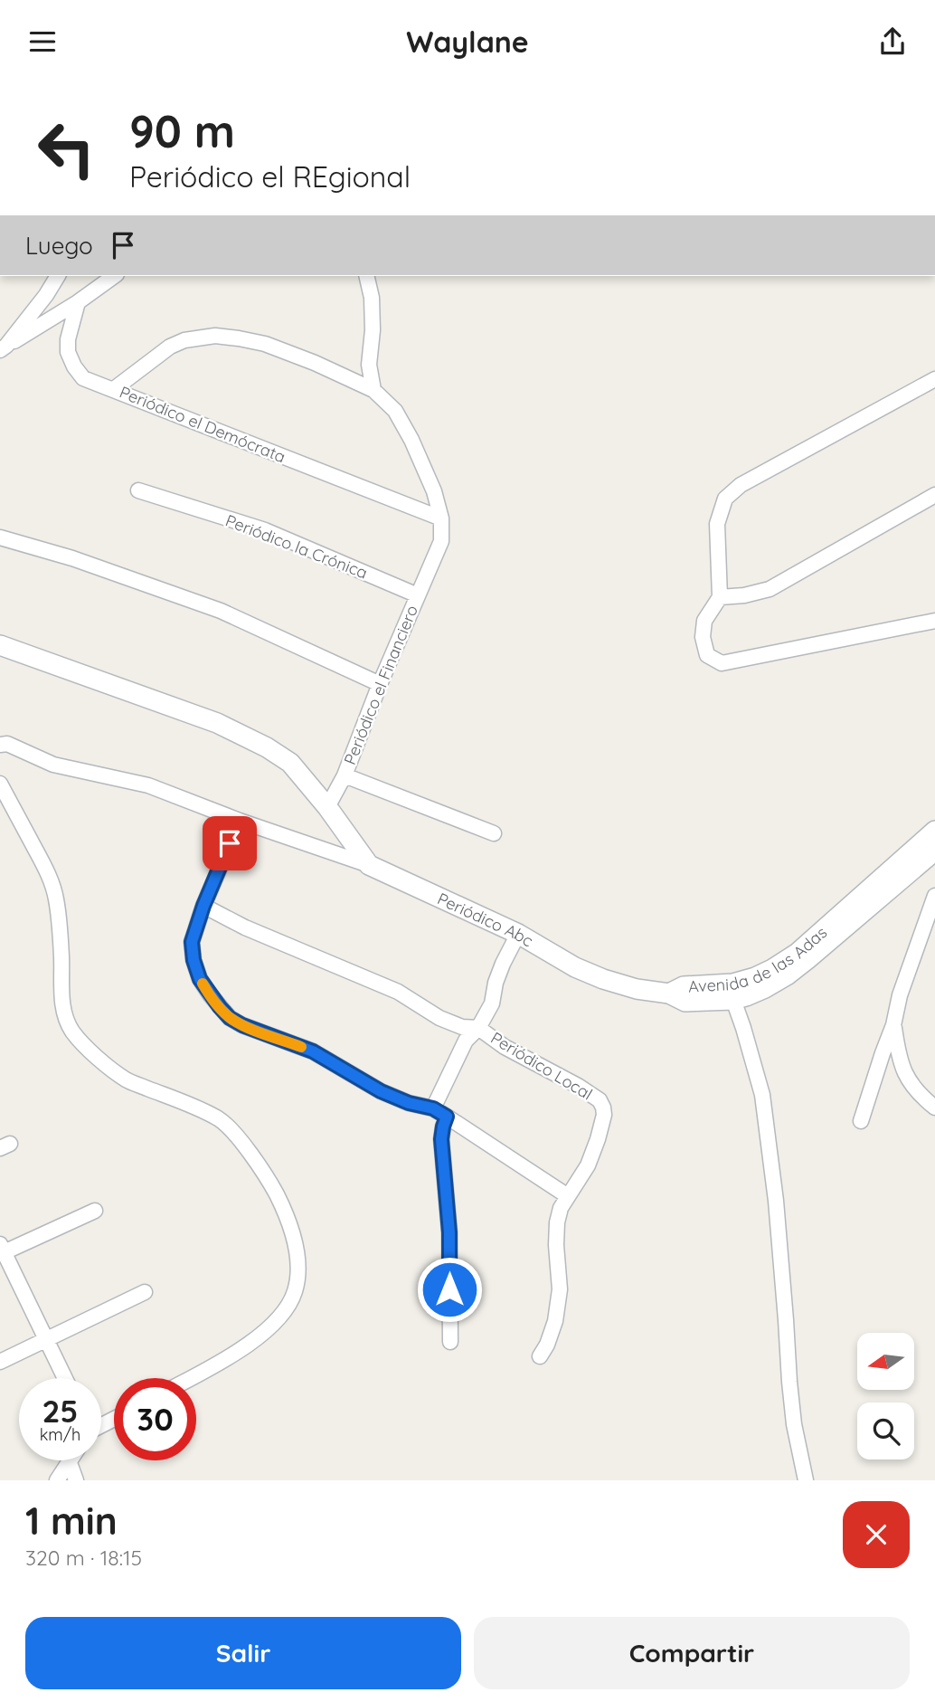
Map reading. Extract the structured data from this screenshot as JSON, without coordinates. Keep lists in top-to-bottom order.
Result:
{
  "streets": {
    "street": [
      "Periódico el Demócrata",
      "Periódico la Crónica",
      "Periódico el Financiero",
      "Periódico Abc",
      "Avenida de las Adas",
      "Periódico Local"
    ]
  },
  "crossings": [
    ["Periódico el Demócrata", "Periódico el Financiero"],
    ["Periódico la Crónica", "Periódico el Financiero"],
    ["Periódico Abc", "Avenida de las Adas"]
  ],
  "north": "left",
  "page": {
    "header": "Waylane",
    "turn": ["90 m", "Periódico el REgional"],
    "then": "Luego",
    "speed": "25 km/h",
    "limit": "30",
    "heading": ["1 min", "320 m · 18:15"],
    "buttons": ["Salir", "Compartir"]
  }
}
